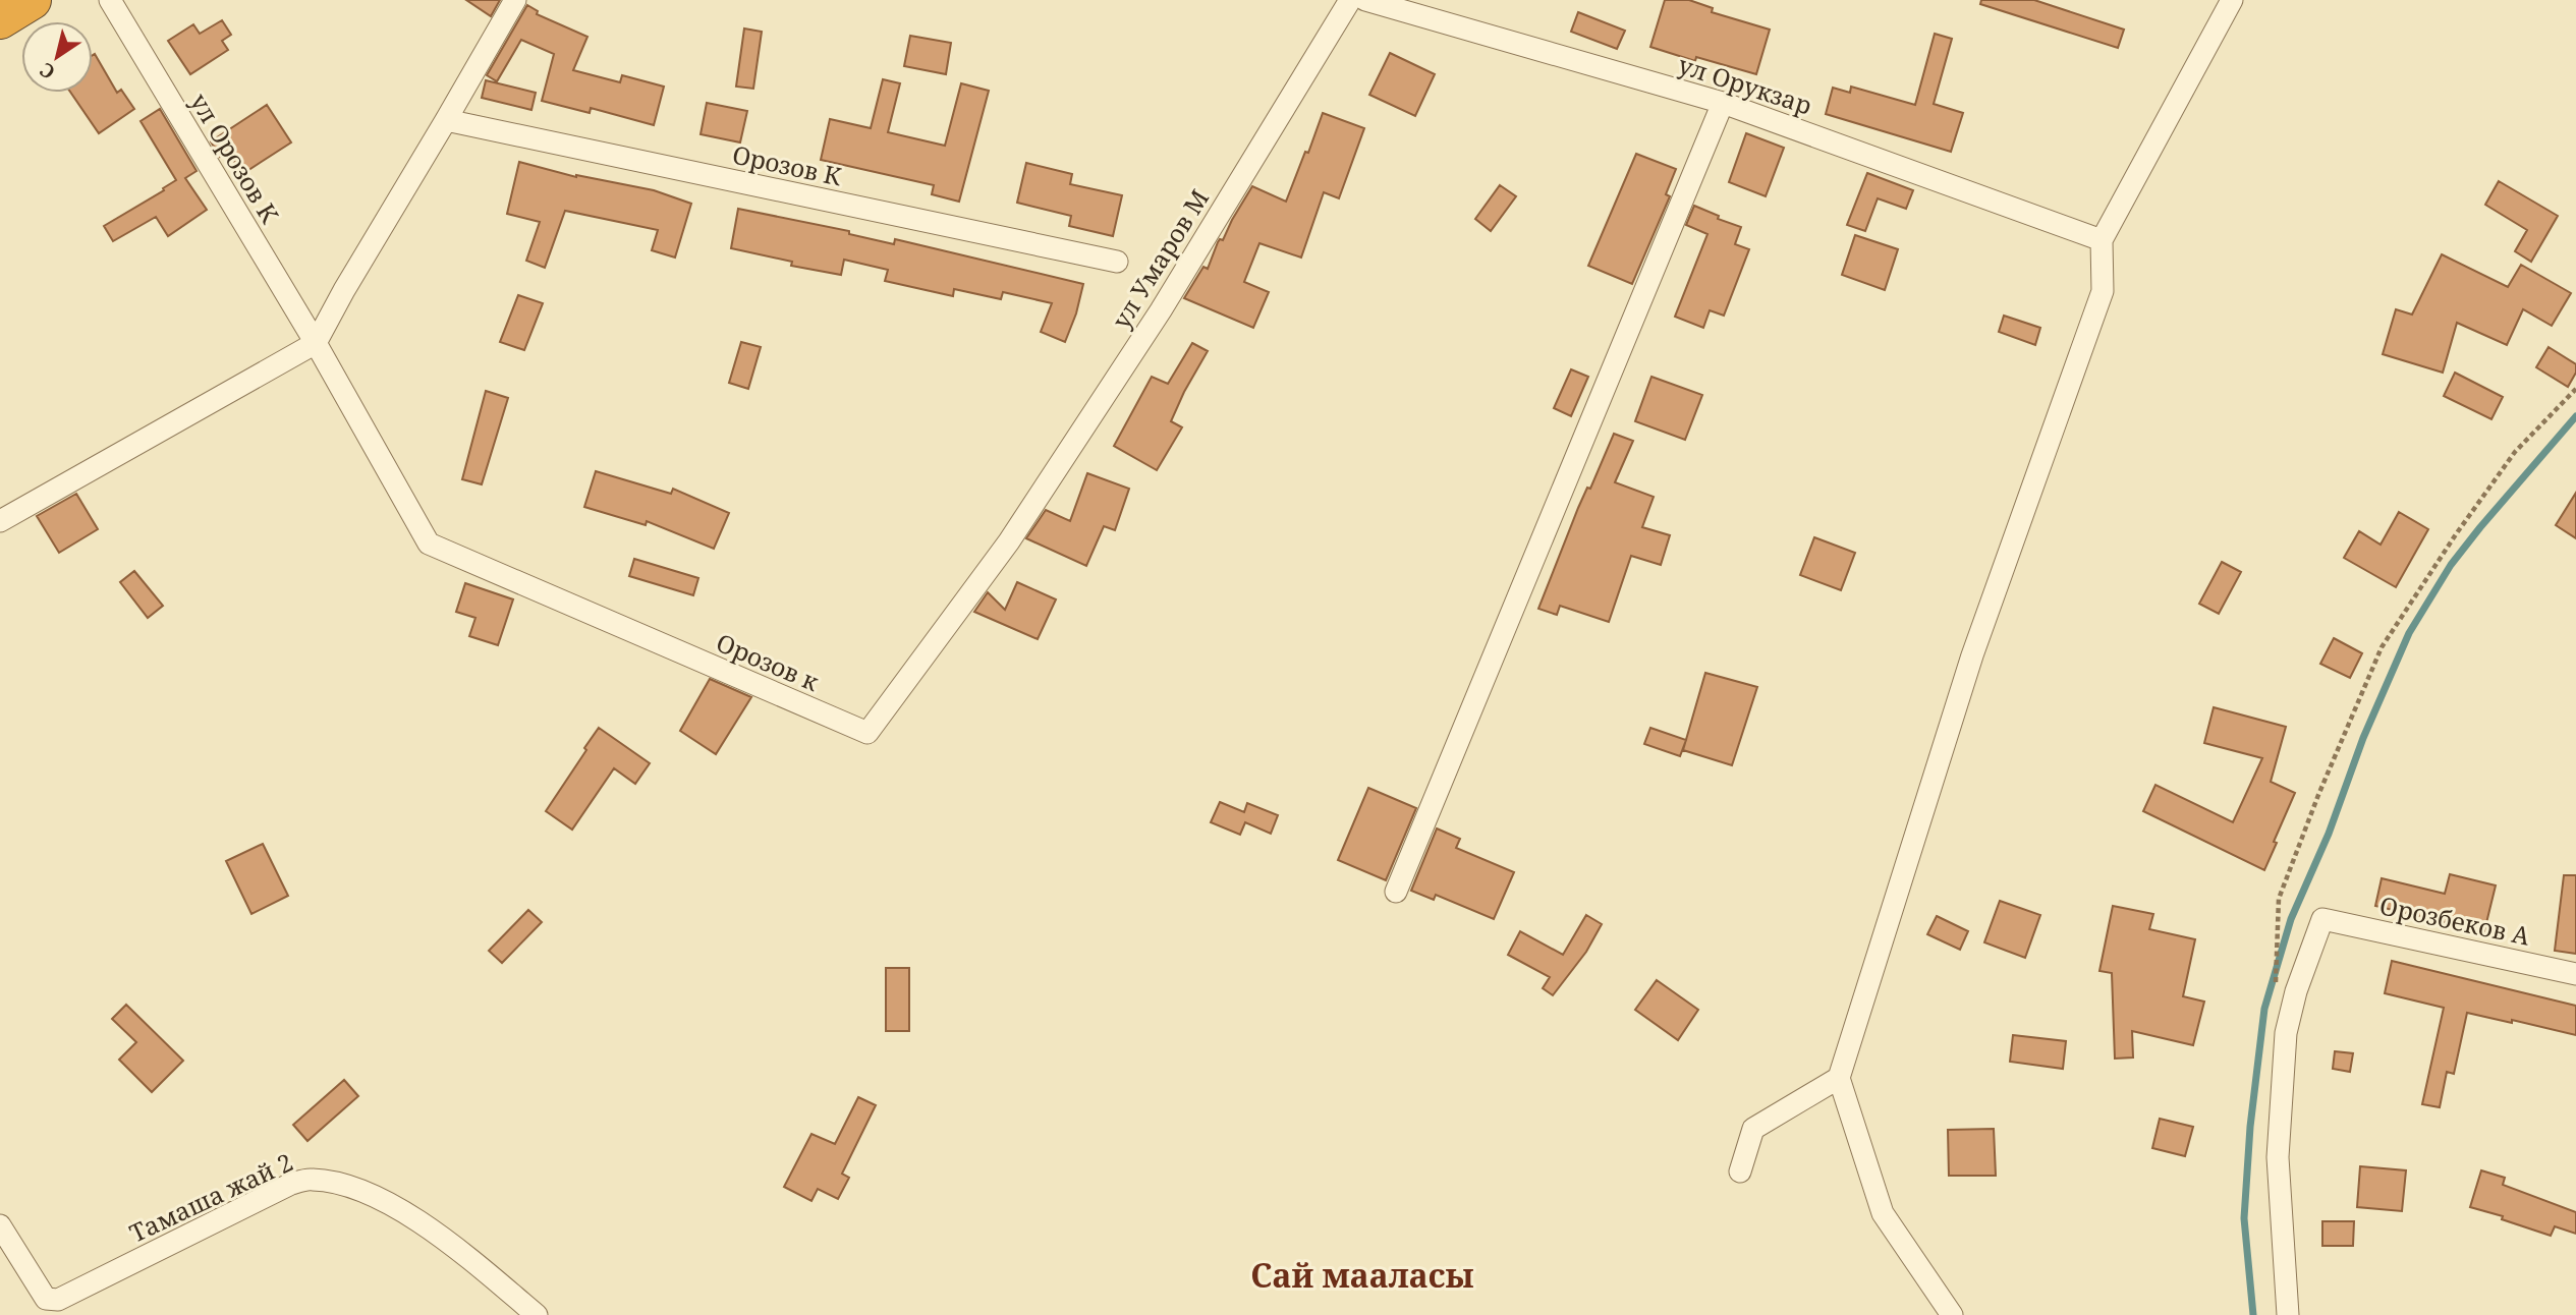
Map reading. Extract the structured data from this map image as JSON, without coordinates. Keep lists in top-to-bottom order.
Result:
{
  "streets": {
    "street": [
      "ул Орукзар",
      "ул Орозов К",
      "Орозов К",
      "ул Умаров М",
      "Орозов к",
      "Орозбеков А",
      "Тамаша жай 2"
    ]
  },
  "crossings": [
    ["ул Орозов К", "Орозов к"],
    ["ул Умаров М", "Орозов к"]
  ],
  "districts": ["Сай мааласы"],
  "north": "bottom left"
}
